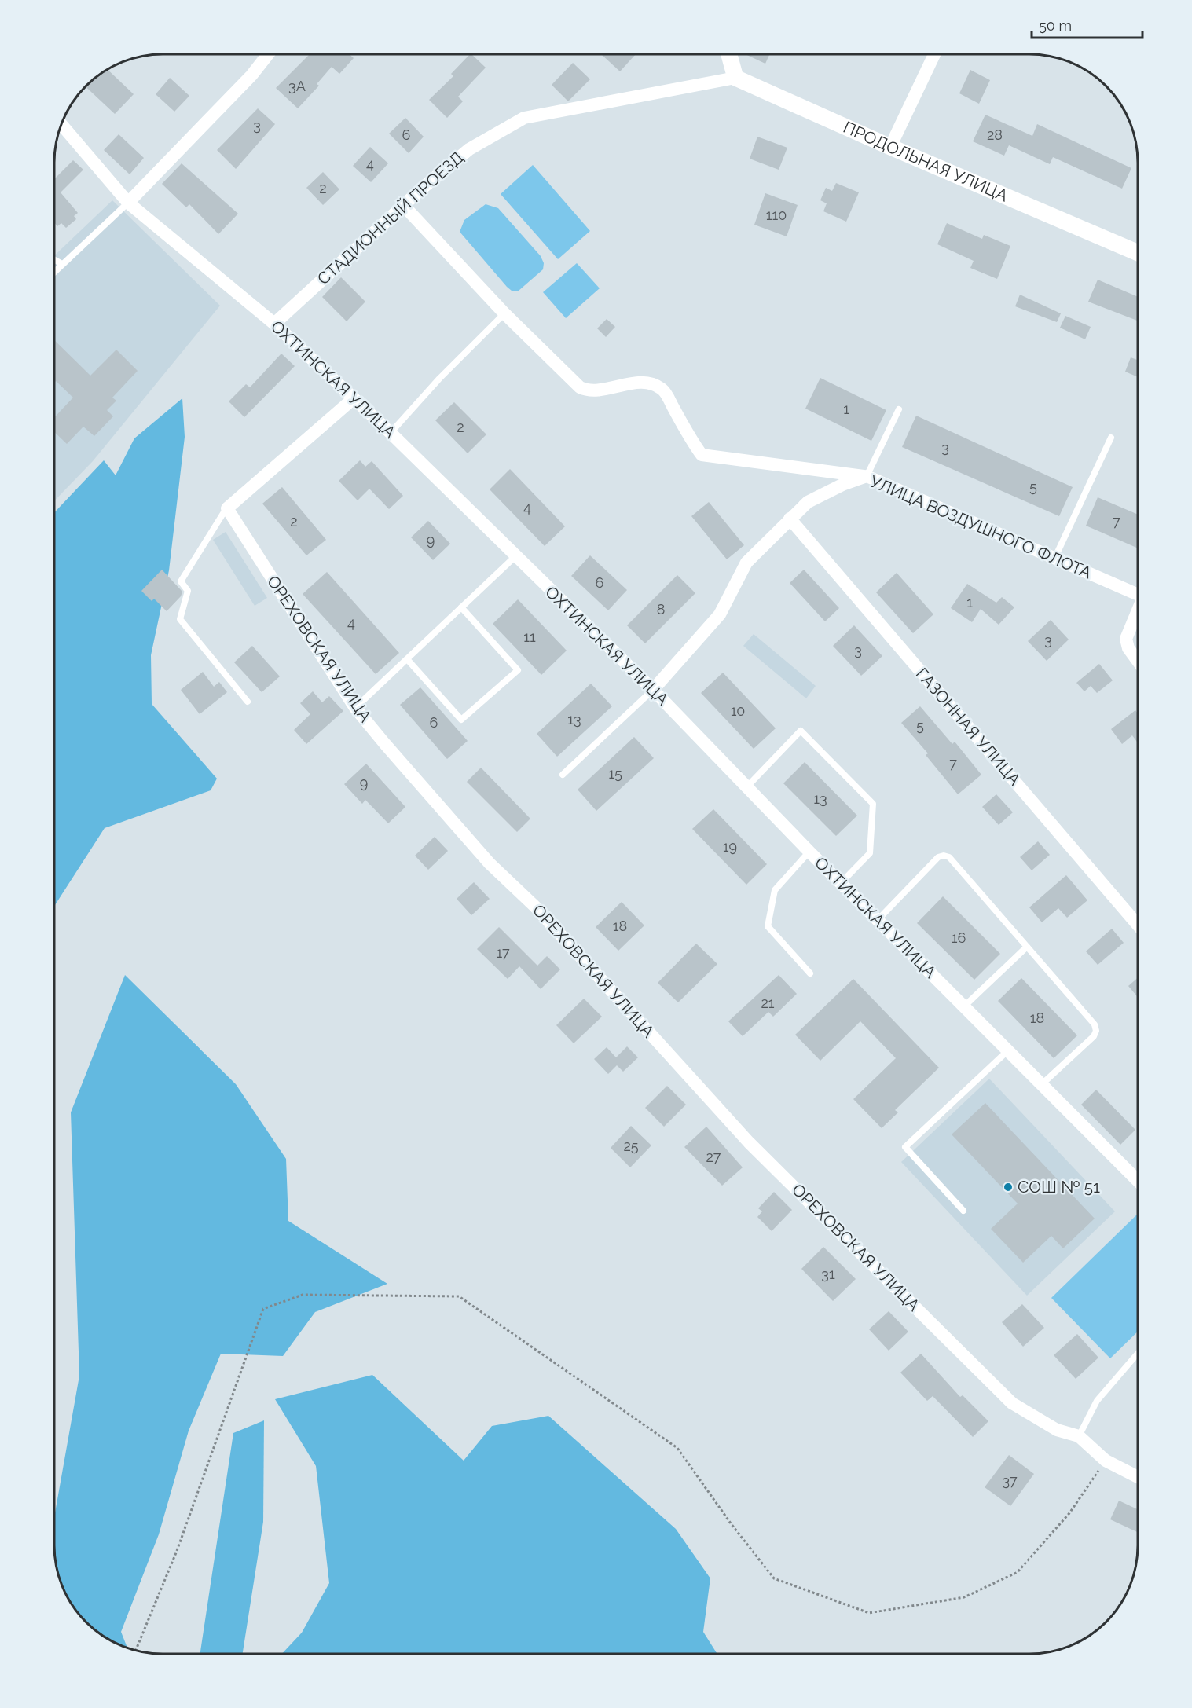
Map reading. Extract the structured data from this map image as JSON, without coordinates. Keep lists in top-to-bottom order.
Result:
{
  "streets": {
    "street": [
      "ПРОДОЛЬНАЯ УЛИЦА",
      "СТАДИОННЫЙ ПРОЕЗД",
      "ОХТИНСКАЯ УЛИЦА",
      "УЛИЦА ВОЗДУШНОГО ФЛОТА",
      "ОРЕХОВСКАЯ УЛИЦА",
      "ГАЗОННАЯ УЛИЦА"
    ]
  },
  "crossings": [
    ["ПРОДОЛЬНАЯ УЛИЦА", "СТАДИОННЫЙ ПРОЕЗД"],
    ["СТАДИОННЫЙ ПРОЕЗД", "ОХТИНСКАЯ УЛИЦА"],
    ["ОХТИНСКАЯ УЛИЦА", "УЛИЦА ВОЗДУШНОГО ФЛОТА"],
    ["УЛИЦА ВОЗДУШНОГО ФЛОТА", "ГАЗОННАЯ УЛИЦА"]
  ],
  "places": ["СОШ № 51"],
  "house_numbers": [
    "3А",
    "3",
    "6",
    "28",
    "4",
    "2",
    "110",
    "1",
    "2",
    "3",
    "5",
    "4",
    "2",
    "7",
    "9",
    "6",
    "1",
    "8",
    "4",
    "11",
    "3",
    "3",
    "10",
    "13",
    "6",
    "5",
    "7",
    "15",
    "9",
    "13",
    "19",
    "18",
    "16",
    "17",
    "21",
    "18",
    "25",
    "27",
    "31",
    "37"
  ],
  "scale_bar": "50 m"
}
